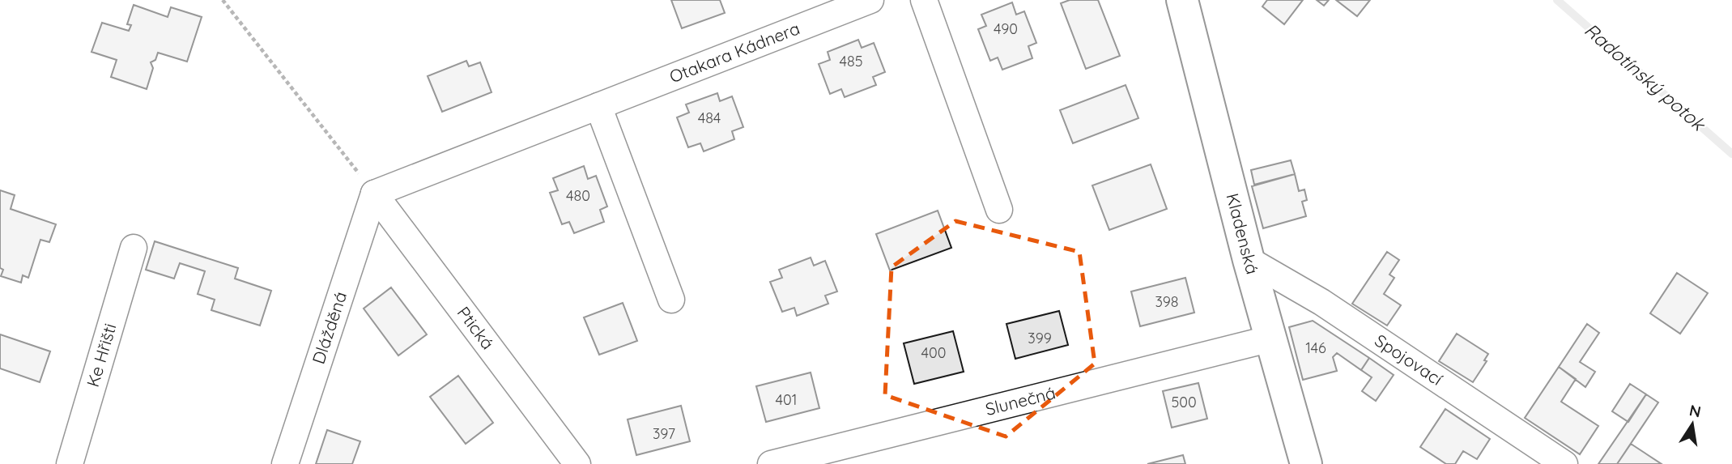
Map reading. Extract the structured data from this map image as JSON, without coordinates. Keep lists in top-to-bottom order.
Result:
{
  "streets": {
    "main road": ["Kladenská"],
    "street": [
      "Otakara Kádnera",
      "Dlážděná",
      "Ptická",
      "Ke Hřišti",
      "Spojovací",
      "Slunečná"
    ]
  },
  "crossings": [
    ["Otakara Kádnera", "Dlážděná"],
    ["Otakara Kádnera", "Ptická"],
    ["Kladenská", "Spojovací"],
    ["Kladenská", "Slunečná"],
    ["Dlážděná", "Ptická"]
  ],
  "water": ["Radotínský potok"],
  "house_numbers": [
    "490",
    "485",
    "484",
    "480",
    "398",
    "399",
    "146",
    "400",
    "401",
    "500",
    "397"
  ],
  "north": "top"
}
